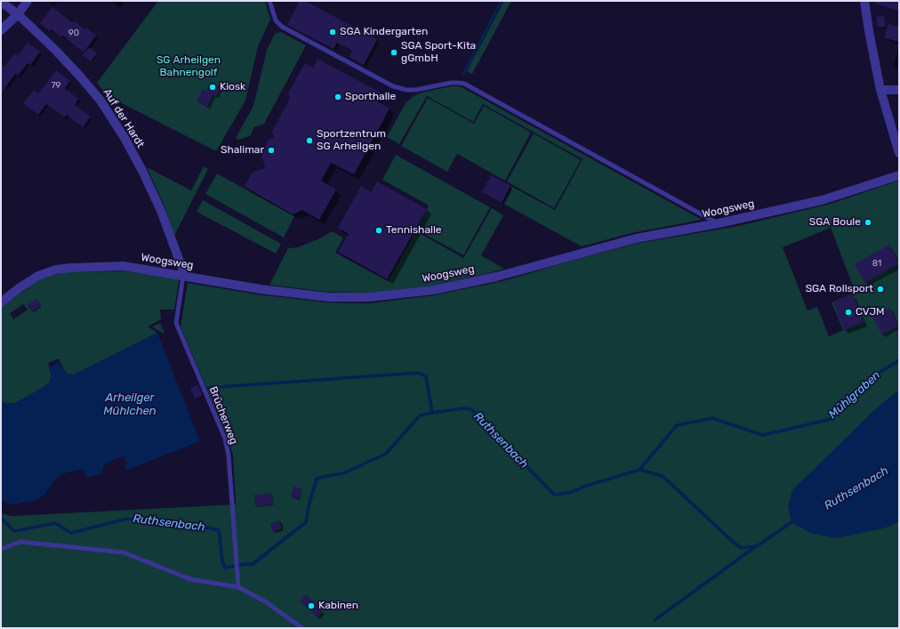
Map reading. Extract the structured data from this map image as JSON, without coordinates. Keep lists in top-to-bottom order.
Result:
{
  "streets": {
    "street": ["Auf der Hardt", "Woogsweg"],
    "lane": ["Brücherweg"]
  },
  "crossings": [
    ["Auf der Hardt", "Woogsweg"],
    ["Auf der Hardt", "Brücherweg"],
    ["Woogsweg", "Brücherweg"]
  ],
  "water": ["Mühlgraben", "Arheilger Mühlchen", "Ruthsenbach"],
  "parks": ["SG Arheilgen Bahnengolf"],
  "places": [
    "SGA Kindergarten",
    "SGA Sport-Kita gGmbH",
    "Kiosk",
    "Sporthalle",
    "Sportzentrum SG Arheilgen",
    "Shalimar",
    "SGA Boule",
    "Tennishalle",
    "SGA Rollsport",
    "CVJM",
    "Kabinen"
  ],
  "house_numbers": ["90", "79", "81"]
}
